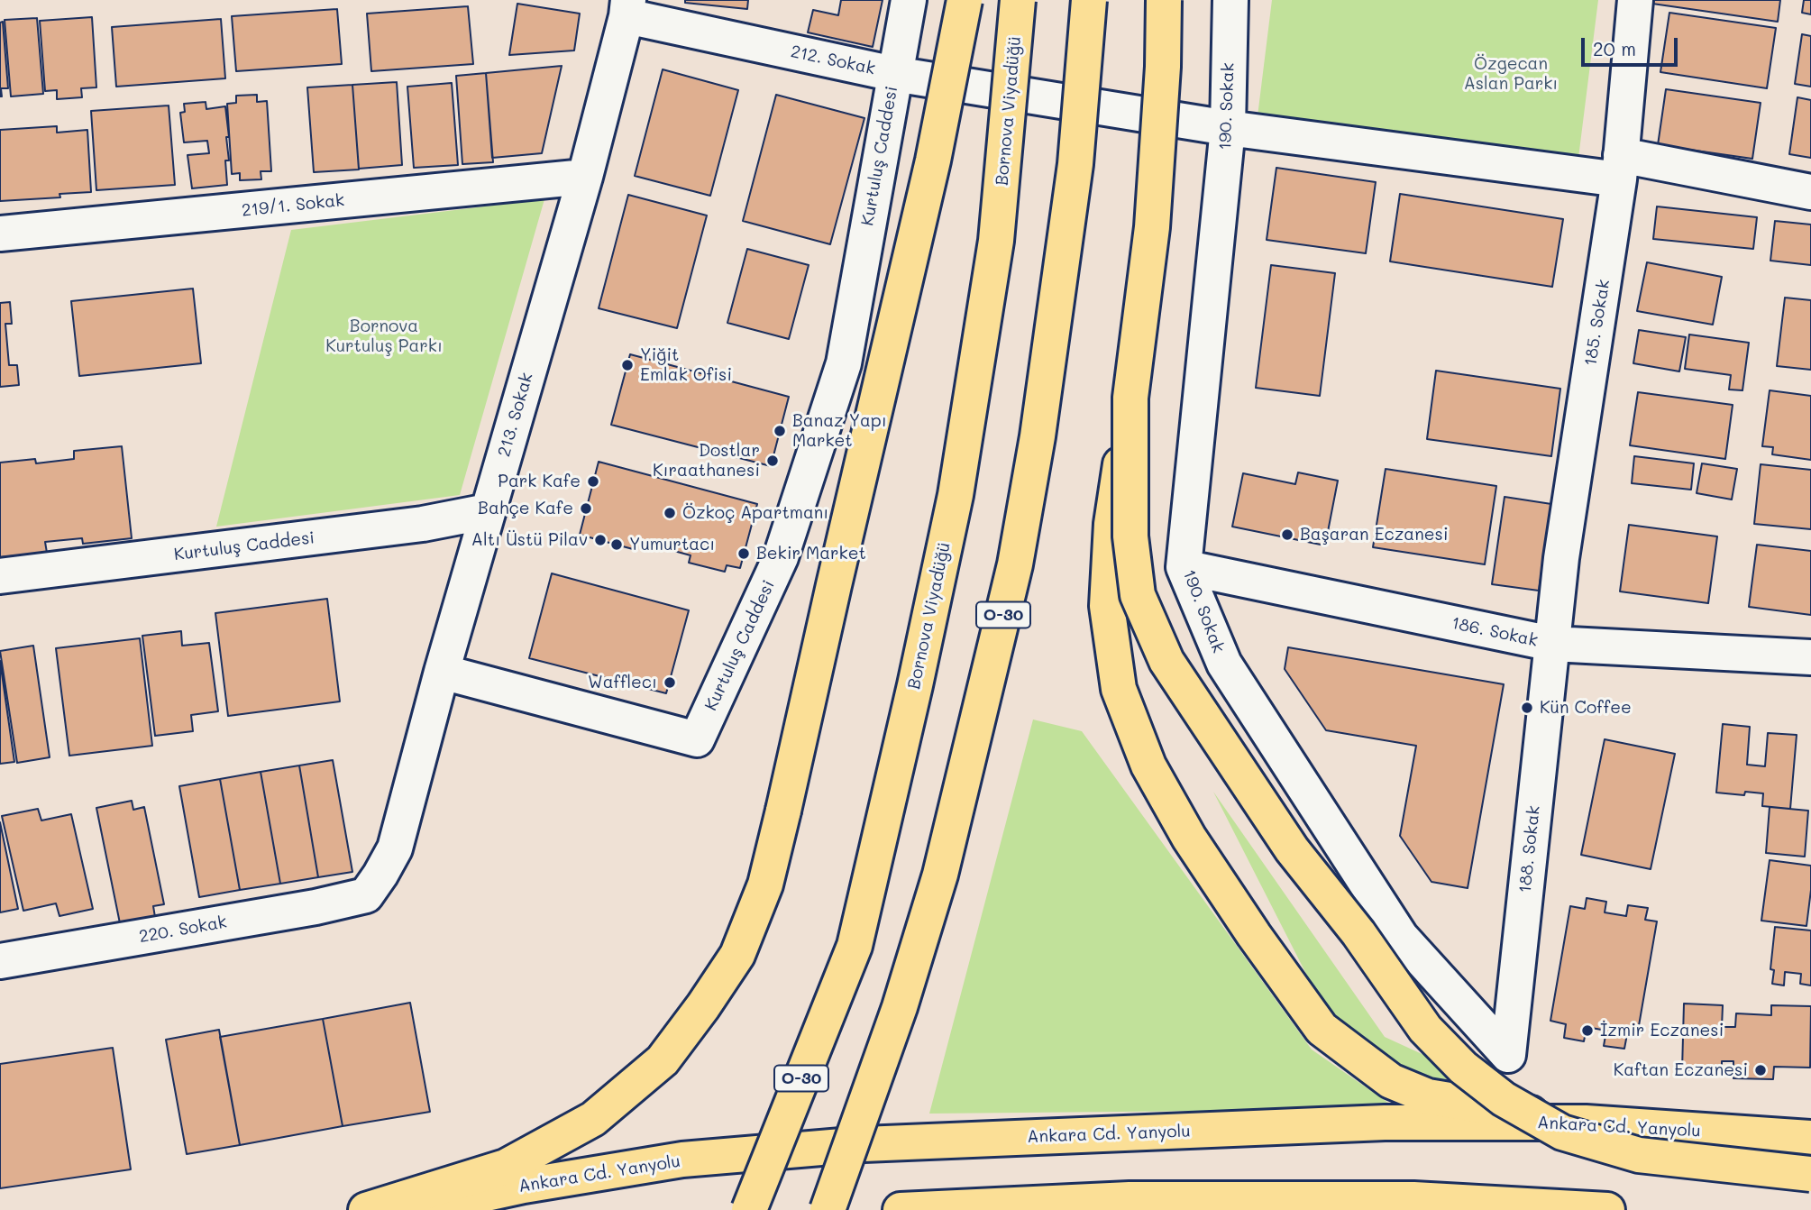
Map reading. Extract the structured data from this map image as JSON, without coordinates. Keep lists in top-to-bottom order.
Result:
{
  "streets": {
    "main road": ["Bornova Viyadüğü", "O-30", "Ankara Cd. Yanyolu"],
    "street": [
      "212. Sokak",
      "190. Sokak",
      "Kurtuluş Caddesi",
      "219/1. Sokak",
      "185. Sokak",
      "213. Sokak",
      "186. Sokak",
      "188. Sokak",
      "220. Sokak"
    ]
  },
  "crossings": [
    ["212. Sokak", "190. Sokak"],
    ["212. Sokak", "Kurtuluş Caddesi"],
    ["212. Sokak", "185. Sokak"],
    ["212. Sokak", "213. Sokak"],
    ["190. Sokak", "186. Sokak"],
    ["190. Sokak", "188. Sokak"],
    ["Kurtuluş Caddesi", "213. Sokak"],
    ["219/1. Sokak", "213. Sokak"],
    ["185. Sokak", "186. Sokak"],
    ["185. Sokak", "188. Sokak"],
    ["213. Sokak", "220. Sokak"],
    ["186. Sokak", "188. Sokak"]
  ],
  "parks": ["Özgecan Aslan Parkı", "Bornova Kurtuluş Parkı"],
  "places": [
    "Yiğit Emlak Ofisi",
    "Banaz Yapı Market",
    "Dostlar Kıraathanesi",
    "Park Kafe",
    "Bahçe Kafe",
    "Özkoç Apartmanı",
    "Başaran Eczanesi",
    "Altı Üstü Pilav",
    "Yumurtacı",
    "Bekir Market",
    "Wafflecı",
    "Kün Coffee",
    "İzmir Eczanesi",
    "Kaftan Eczanesi"
  ],
  "scale_bar": "20 m"
}
